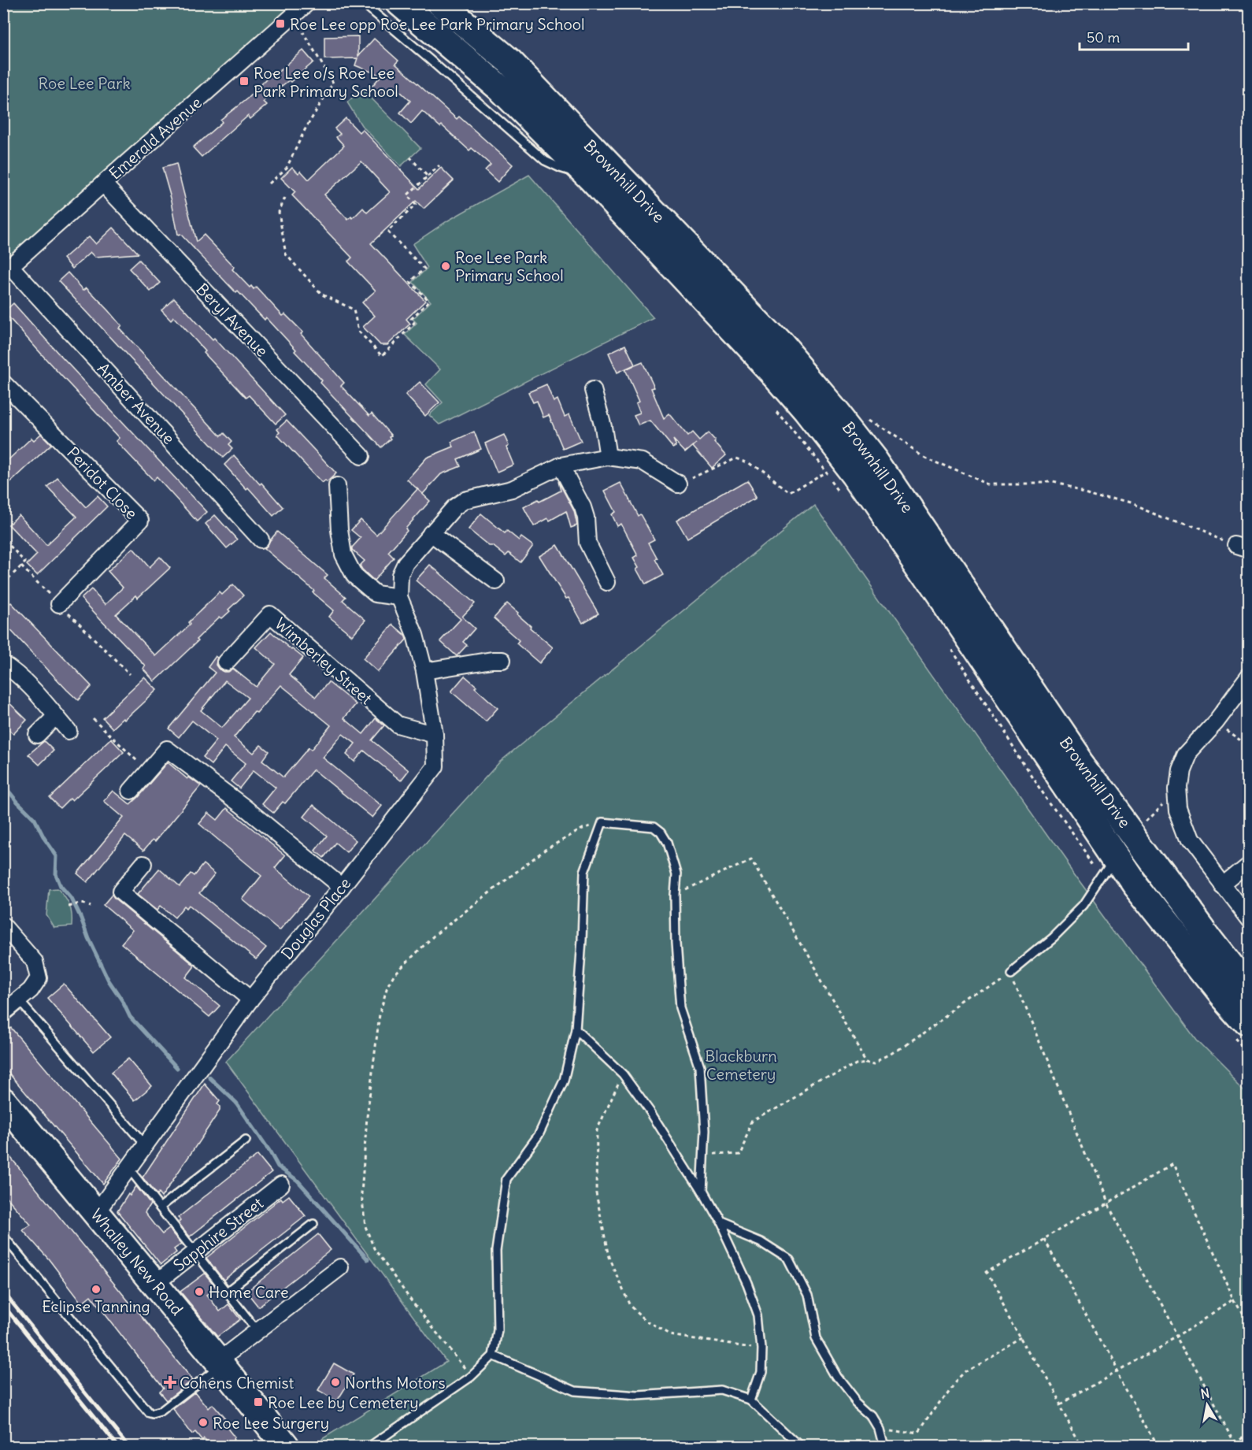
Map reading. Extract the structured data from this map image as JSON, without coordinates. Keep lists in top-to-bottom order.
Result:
{
  "streets": {
    "highway": ["Brownhill Drive", "Whalley New Road"],
    "street": [
      "Emerald Avenue",
      "Beryl Avenue",
      "Amber Avenue",
      "Peridot Close",
      "Wimberley Street",
      "Douglas Place",
      "Sapphire Street"
    ]
  },
  "crossings": [
    ["Emerald Avenue", "Beryl Avenue"],
    ["Emerald Avenue", "Amber Avenue"],
    ["Wimberley Street", "Douglas Place"],
    ["Douglas Place", "Whalley New Road"],
    ["Sapphire Street", "Whalley New Road"]
  ],
  "parks": ["Roe Lee Park", "Blackburn Cemetery"],
  "places": {
    "transit": ["Roe Lee opp Roe Lee Park Primary School", "Roe Lee o/s Roe Lee Park Primary School", "Roe Lee by Cemetery"],
    "other": [
      "Roe Lee Park Primary School",
      "Eclipse Tanning",
      "Home Care",
      "Norths Motors",
      "Roe Lee Surgery"
    ],
    "health": ["Cohens Chemist"]
  },
  "scale_bar": "50 m",
  "north": "top"
}
